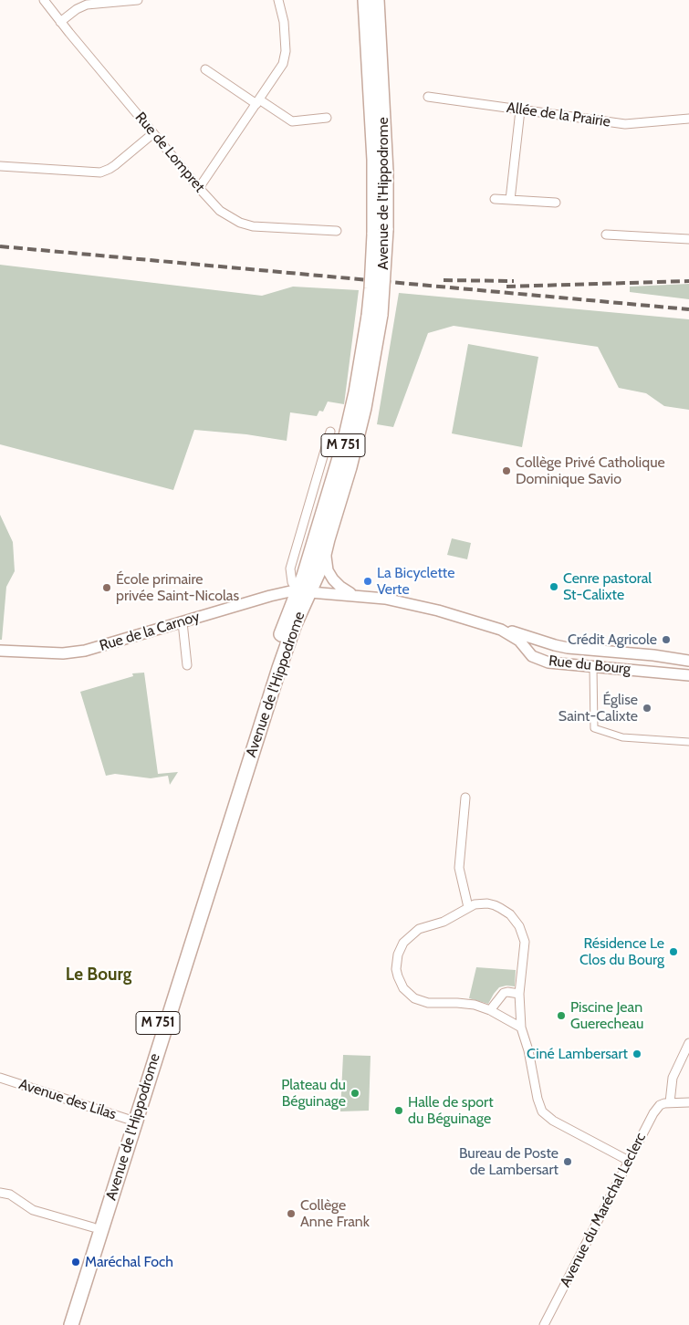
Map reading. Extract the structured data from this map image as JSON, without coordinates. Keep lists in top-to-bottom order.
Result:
{
  "streets": {
    "main road": ["Avenue de l'Hippodrome", "M 751"],
    "street": [
      "Allée de la Prairie",
      "Rue de Lompret",
      "Rue de la Carnoy",
      "Rue du Bourg",
      "Avenue des Lilas",
      "Avenue du Maréchal Leclerc"
    ]
  },
  "crossings": [
    ["Avenue de l'Hippodrome", "Rue de la Carnoy"],
    ["Avenue de l'Hippodrome", "Rue du Bourg"],
    ["Avenue de l'Hippodrome", "Avenue des Lilas"],
    ["Rue de la Carnoy", "Rue du Bourg"]
  ],
  "districts": ["Le Bourg"],
  "places": [
    "Collège Privé Catholique Dominique Savio",
    "La Bicyclette Verte",
    "Cenre pastoral St-Calixte",
    "École primaire privée Saint-Nicolas",
    "Crédit Agricole",
    "Église Saint-Calixte",
    "Résidence Le Clos du Bourg",
    "Piscine Jean Guerecheau",
    "Ciné Lambersart",
    "Plateau du Béguinage",
    "Halle de sport du Béguinage",
    "Bureau de Poste de Lambersart",
    "Collège Anne Frank",
    "Maréchal Foch"
  ]
}
